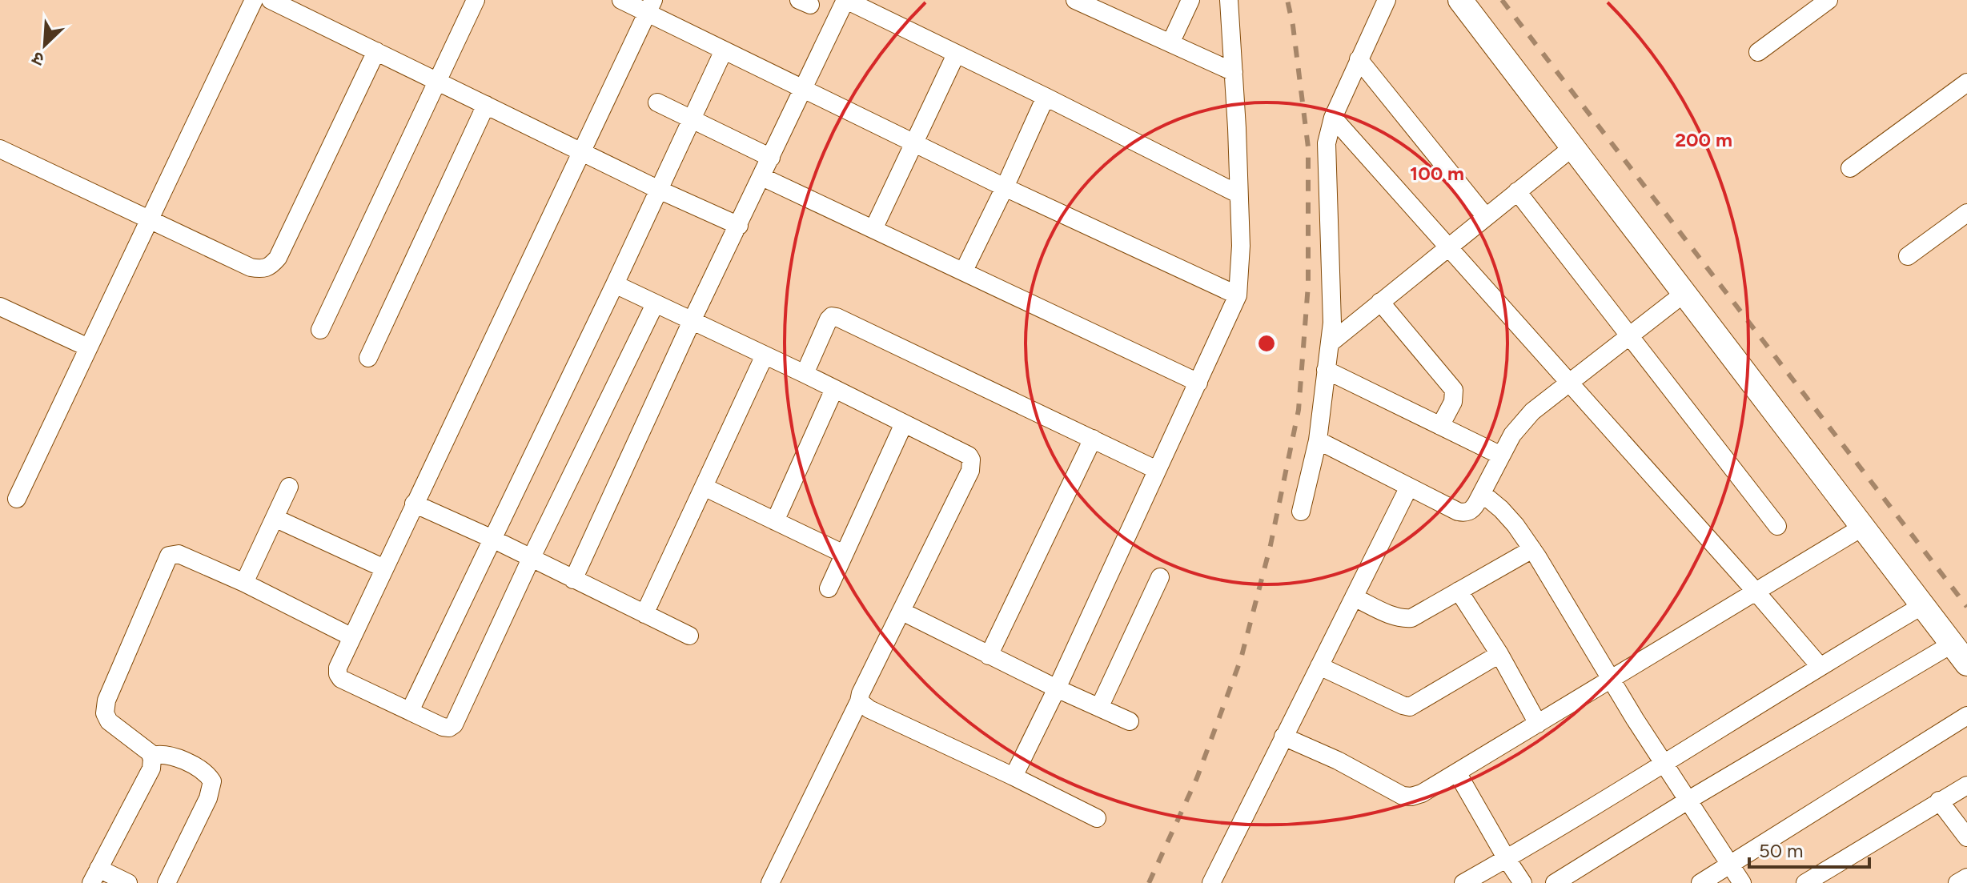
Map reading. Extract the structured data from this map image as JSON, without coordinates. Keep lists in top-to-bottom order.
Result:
{
  "scale_bar": "50 m",
  "north": "bottom left",
  "rings": ["200 m", "100 m"]
}
